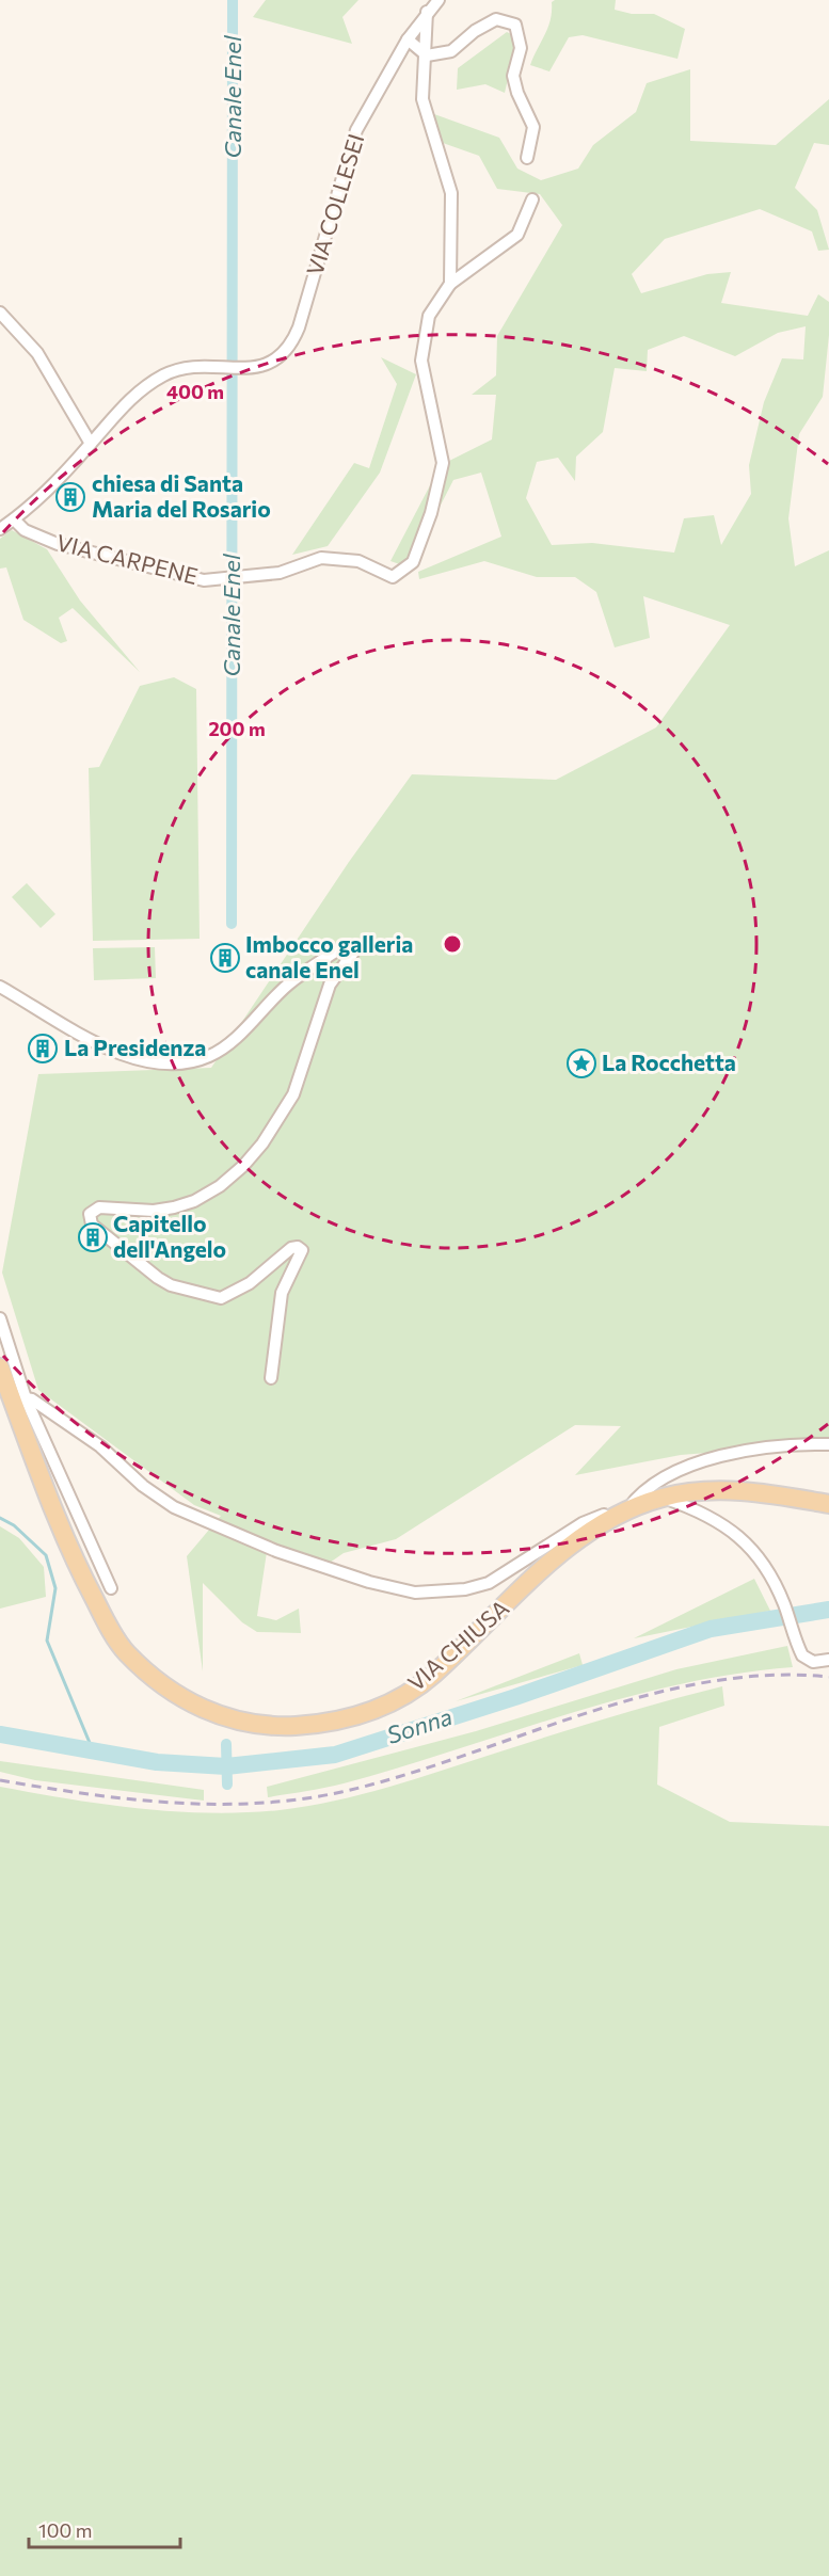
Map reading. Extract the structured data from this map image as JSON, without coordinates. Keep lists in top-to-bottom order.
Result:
{
  "streets": {
    "main road": ["VIA CHIUSA"],
    "street": ["VIA COLLESEI", "VIA CARPENE"]
  },
  "crossings": [
    ["VIA COLLESEI", "VIA CARPENE"]
  ],
  "water": ["Canale Enel", "Sonna"],
  "places": {
    "building": [
      "chiesa di Santa Maria del Rosario",
      "Imbocco galleria canale Enel",
      "La Presidenza",
      "Capitello dell'Angelo"
    ],
    "place": ["La Rocchetta"]
  },
  "scale_bar": "100 m",
  "rings": ["400 m", "200 m"]
}
